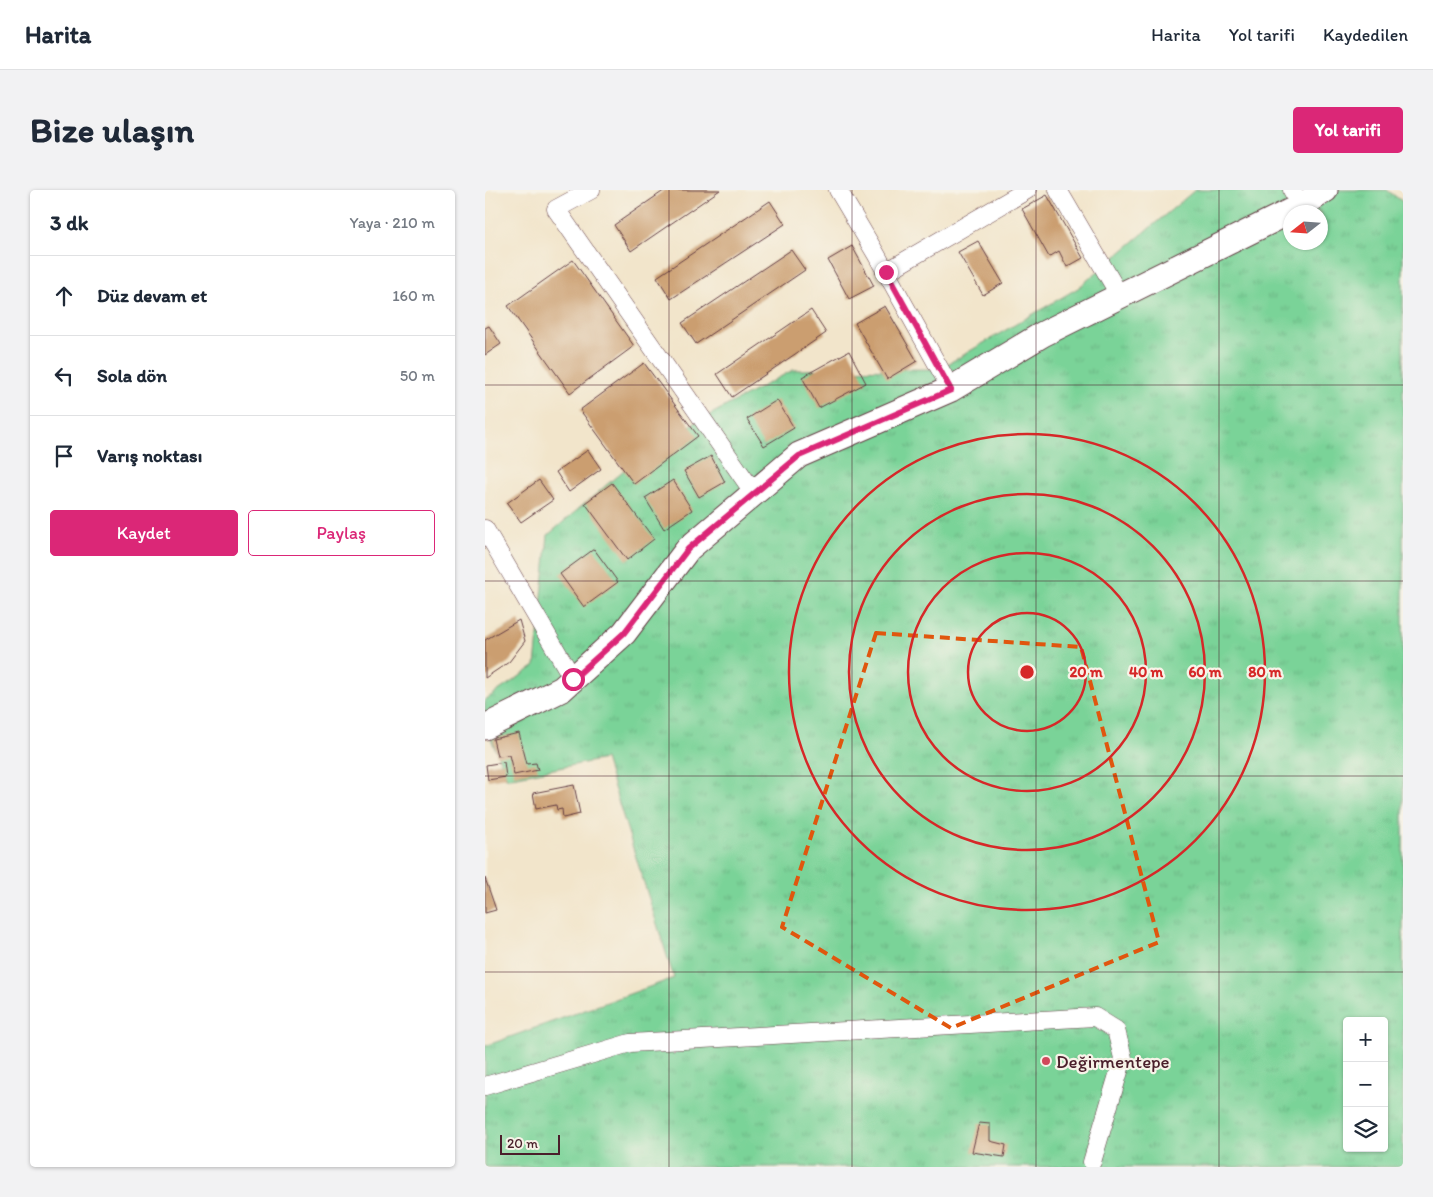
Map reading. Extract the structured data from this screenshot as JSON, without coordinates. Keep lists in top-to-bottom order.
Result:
{
  "places": ["Değirmentepe"],
  "scale_bar": "20 m",
  "north": "left",
  "page": {
    "header": "Harita",
    "nav": ["Harita", "Yol tarifi", "Kaydedilen"],
    "buttons": [
      "Yol tarifi",
      ["Kaydet", "Paylaş"]
    ],
    "title": "Bize ulaşın",
    "heading": ["3 dk", "Yaya · 210 m"],
    "list": [
      ["Düz devam et", "160 m"],
      ["Sola dön", "50 m"],
      "Varış noktası"
    ],
    "map_buttons": ["+", "−"],
    "scale": "20 m"
  },
  "rings": [
    "20 m",
    "40 m",
    "60 m",
    "80 m"
  ]
}
